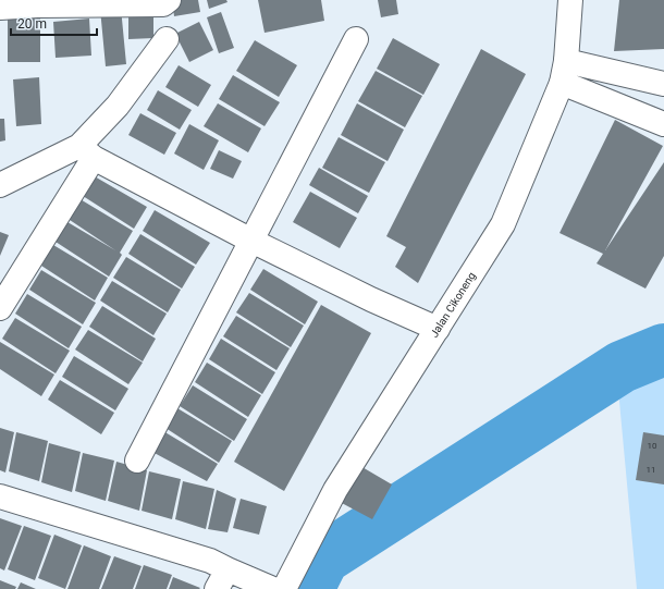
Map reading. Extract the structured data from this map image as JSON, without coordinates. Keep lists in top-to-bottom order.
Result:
{
  "streets": {
    "street": ["Jalan Cikoneng"]
  },
  "house_numbers": ["10", "11"],
  "scale_bar": "20 m"
}
